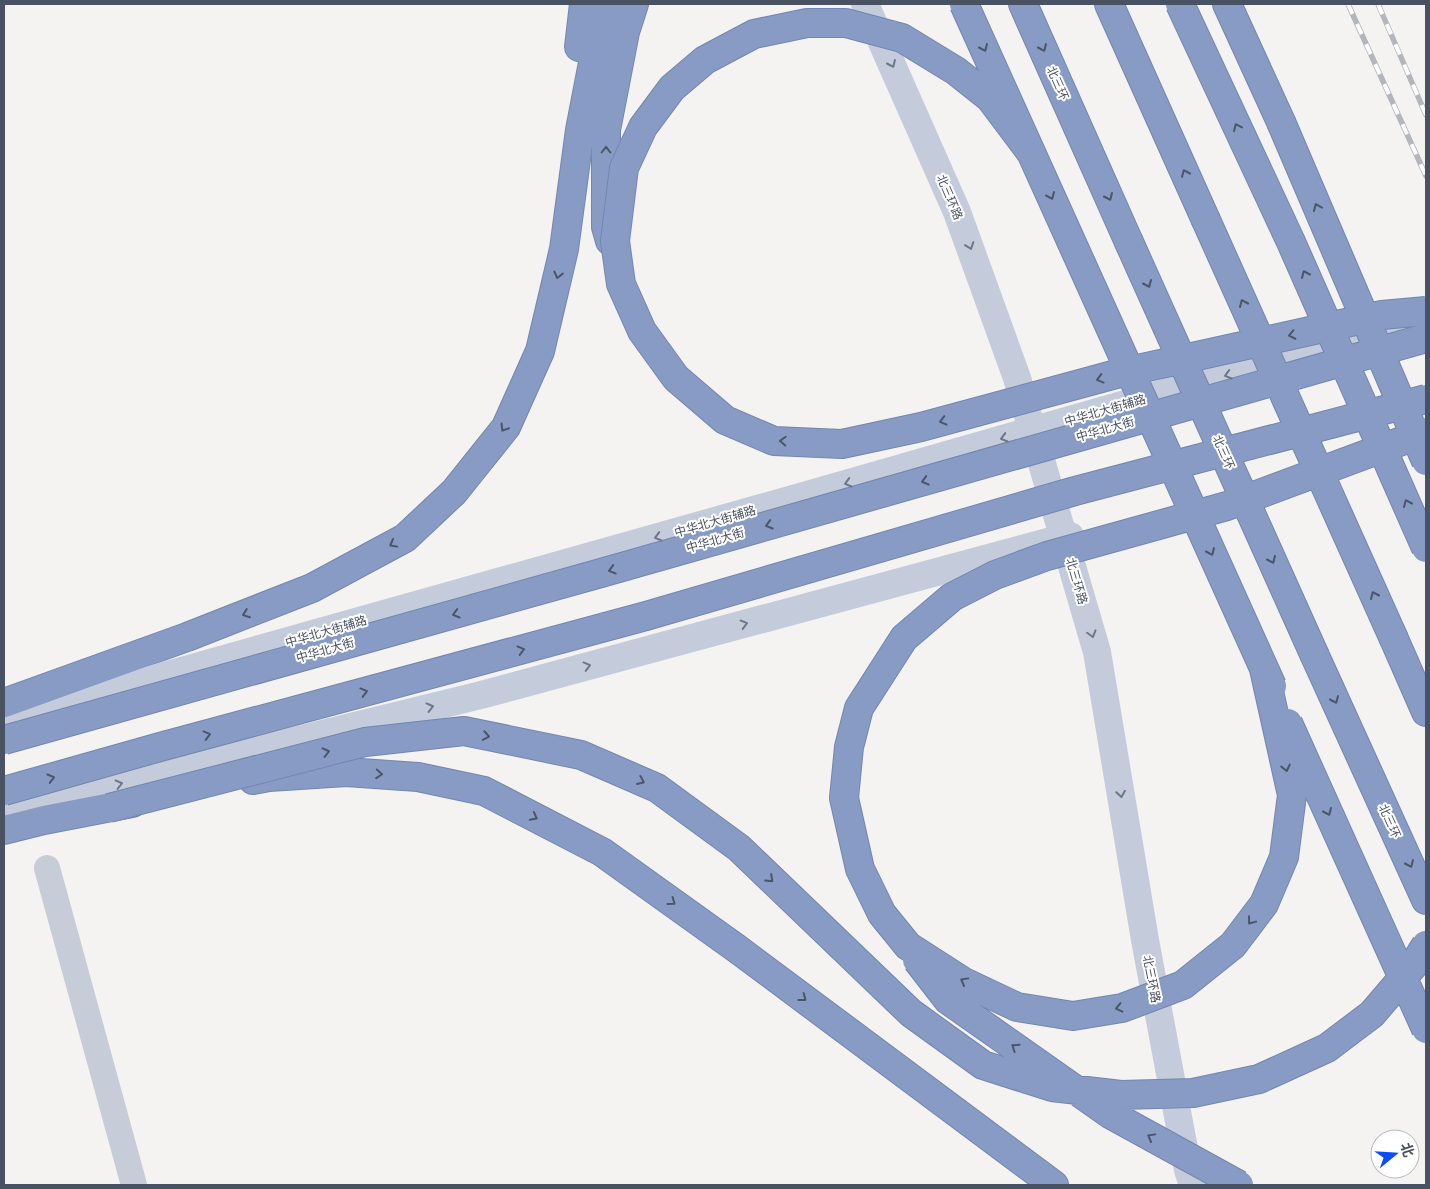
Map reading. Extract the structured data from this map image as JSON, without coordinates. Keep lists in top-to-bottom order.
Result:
{
  "streets": {
    "highway": ["北三环", "中华北大街"],
    "main road": ["北三环路", "中华北大街辅路"]
  },
  "crossings": [
    ["北三环路", "中华北大街辅路"]
  ],
  "one_way": ["北三环路"],
  "north": "right"
}
